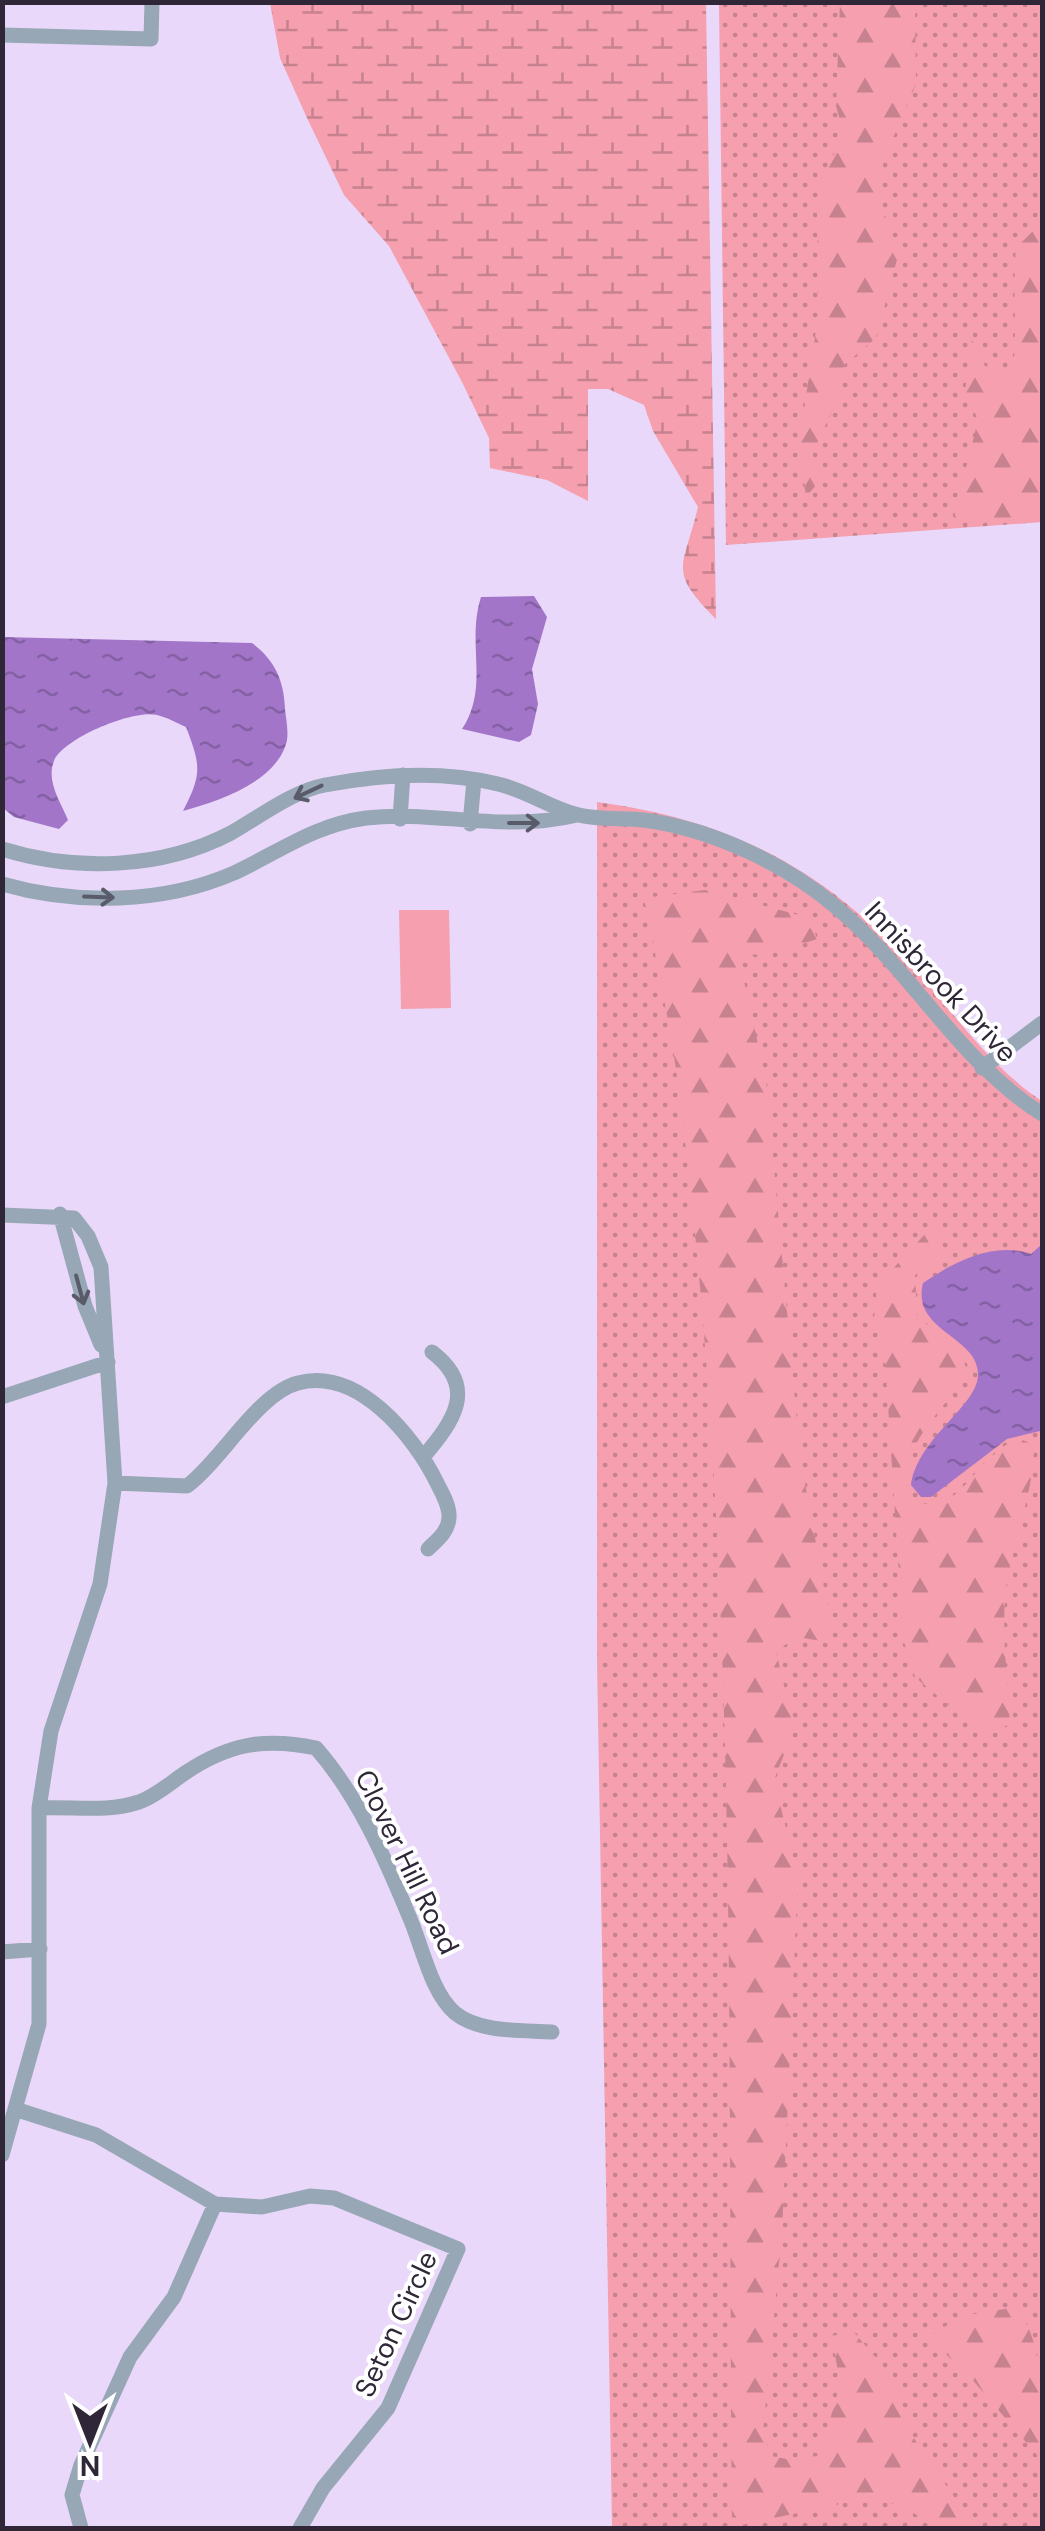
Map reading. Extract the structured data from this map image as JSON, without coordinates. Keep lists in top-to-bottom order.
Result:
{
  "streets": {
    "street": ["Innisbrook Drive", "Clover Hill Road", "Seton Circle"]
  },
  "north": "bottom"
}
